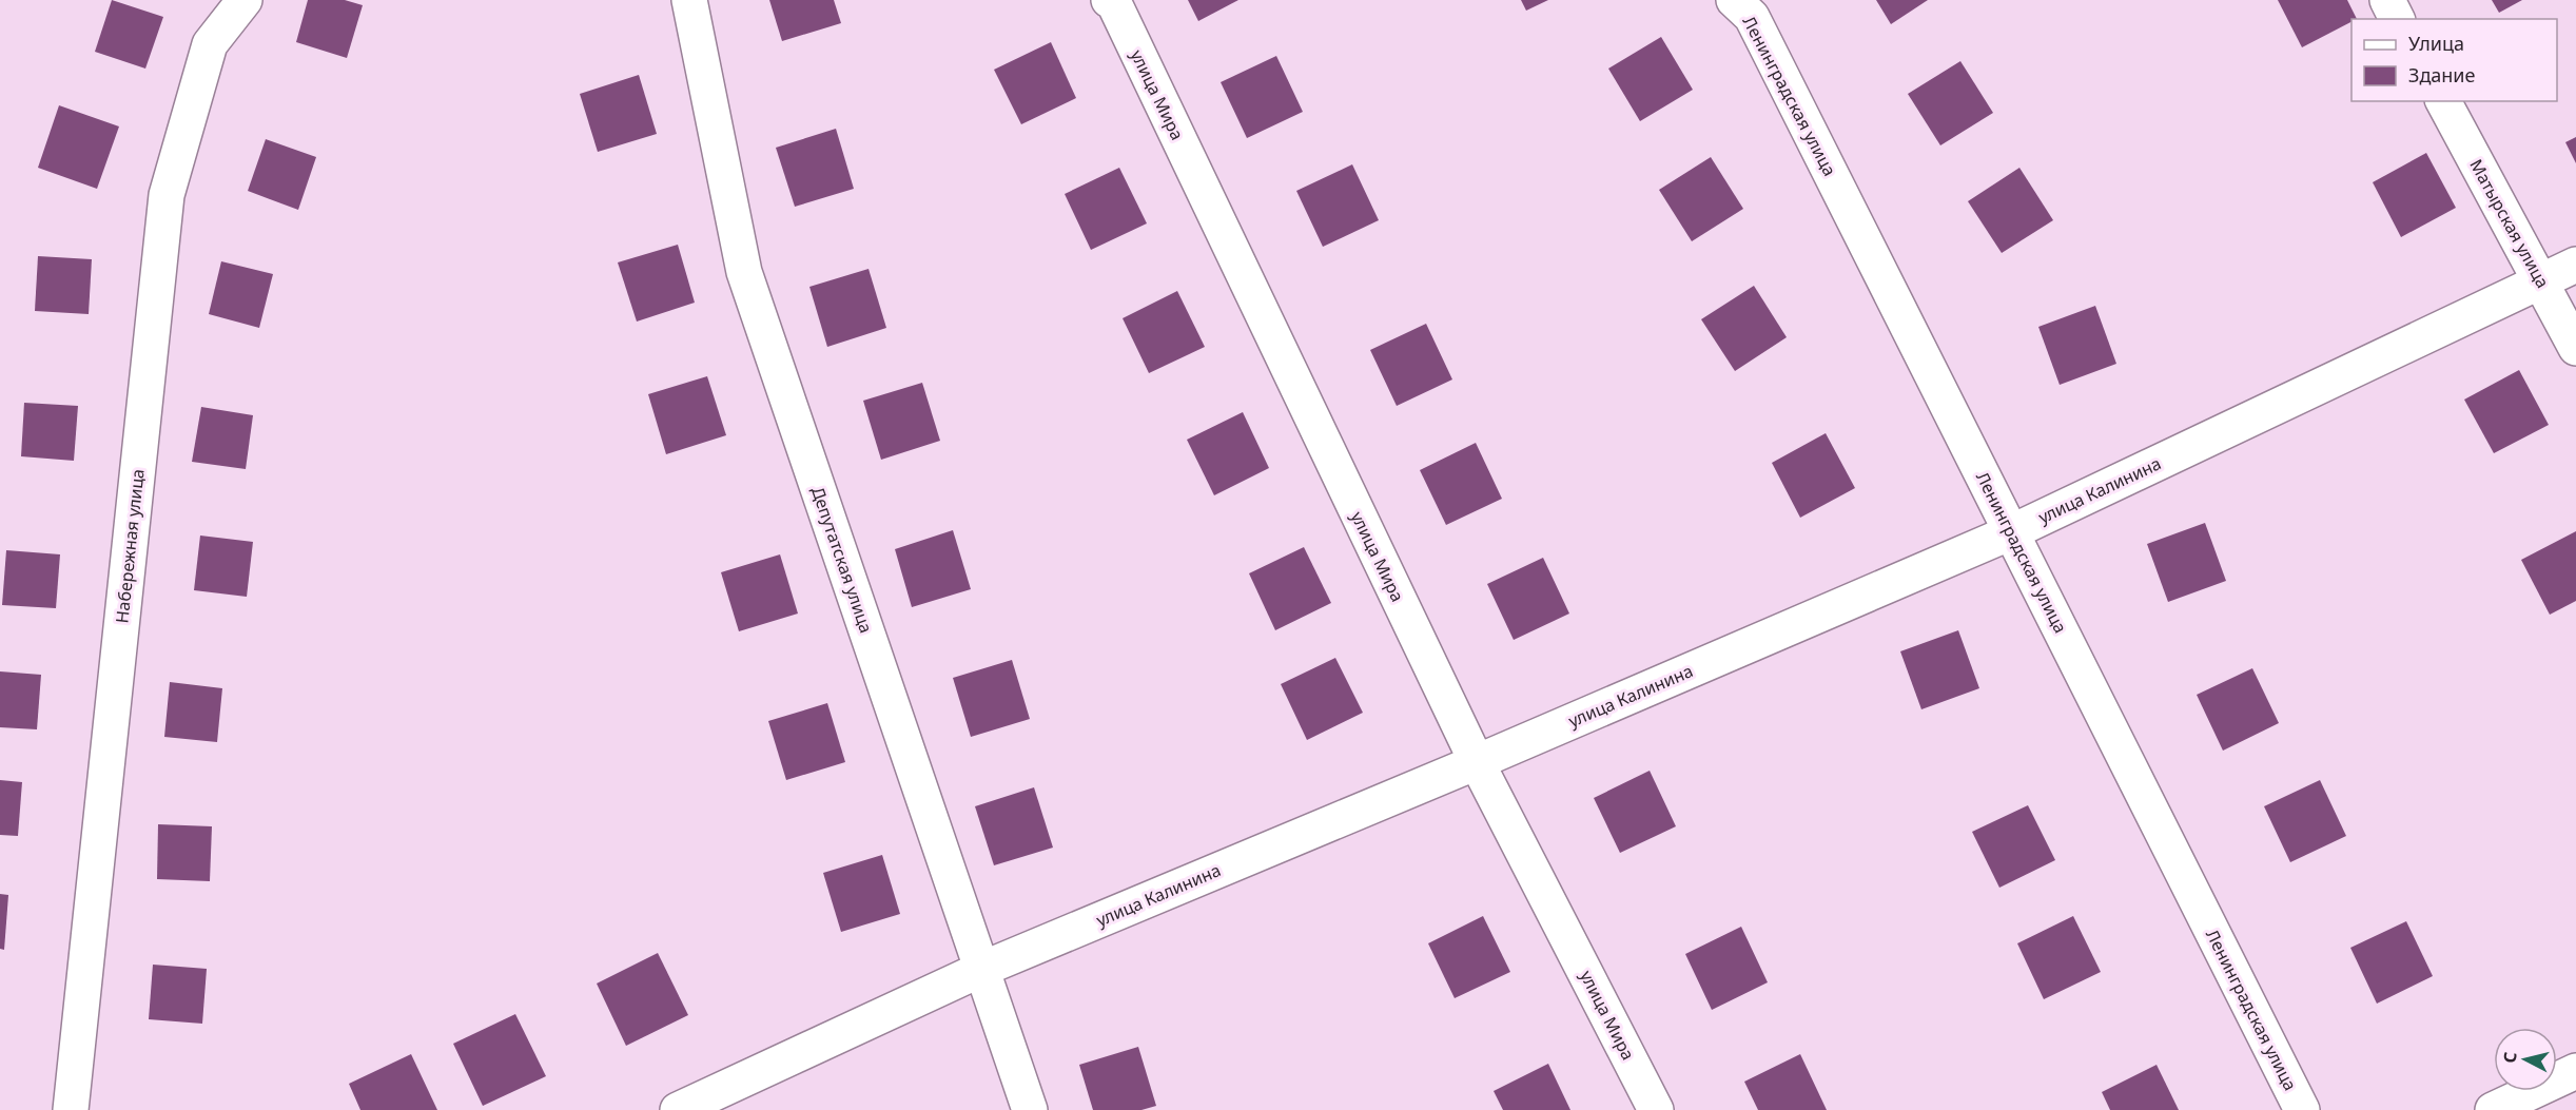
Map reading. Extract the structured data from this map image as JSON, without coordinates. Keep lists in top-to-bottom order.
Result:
{
  "streets": {
    "street": [
      "улица Мира",
      "Ленинградская улица",
      "Матырская улица",
      "улица Калинина",
      "Набережная улица",
      "Депутатская улица"
    ]
  },
  "crossings": [
    ["улица Мира", "улица Калинина"],
    ["Ленинградская улица", "улица Калинина"],
    ["Матырская улица", "улица Калинина"],
    ["улица Калинина", "Депутатская улица"]
  ],
  "legend": ["Улица", "Здание"],
  "north": "left"
}
